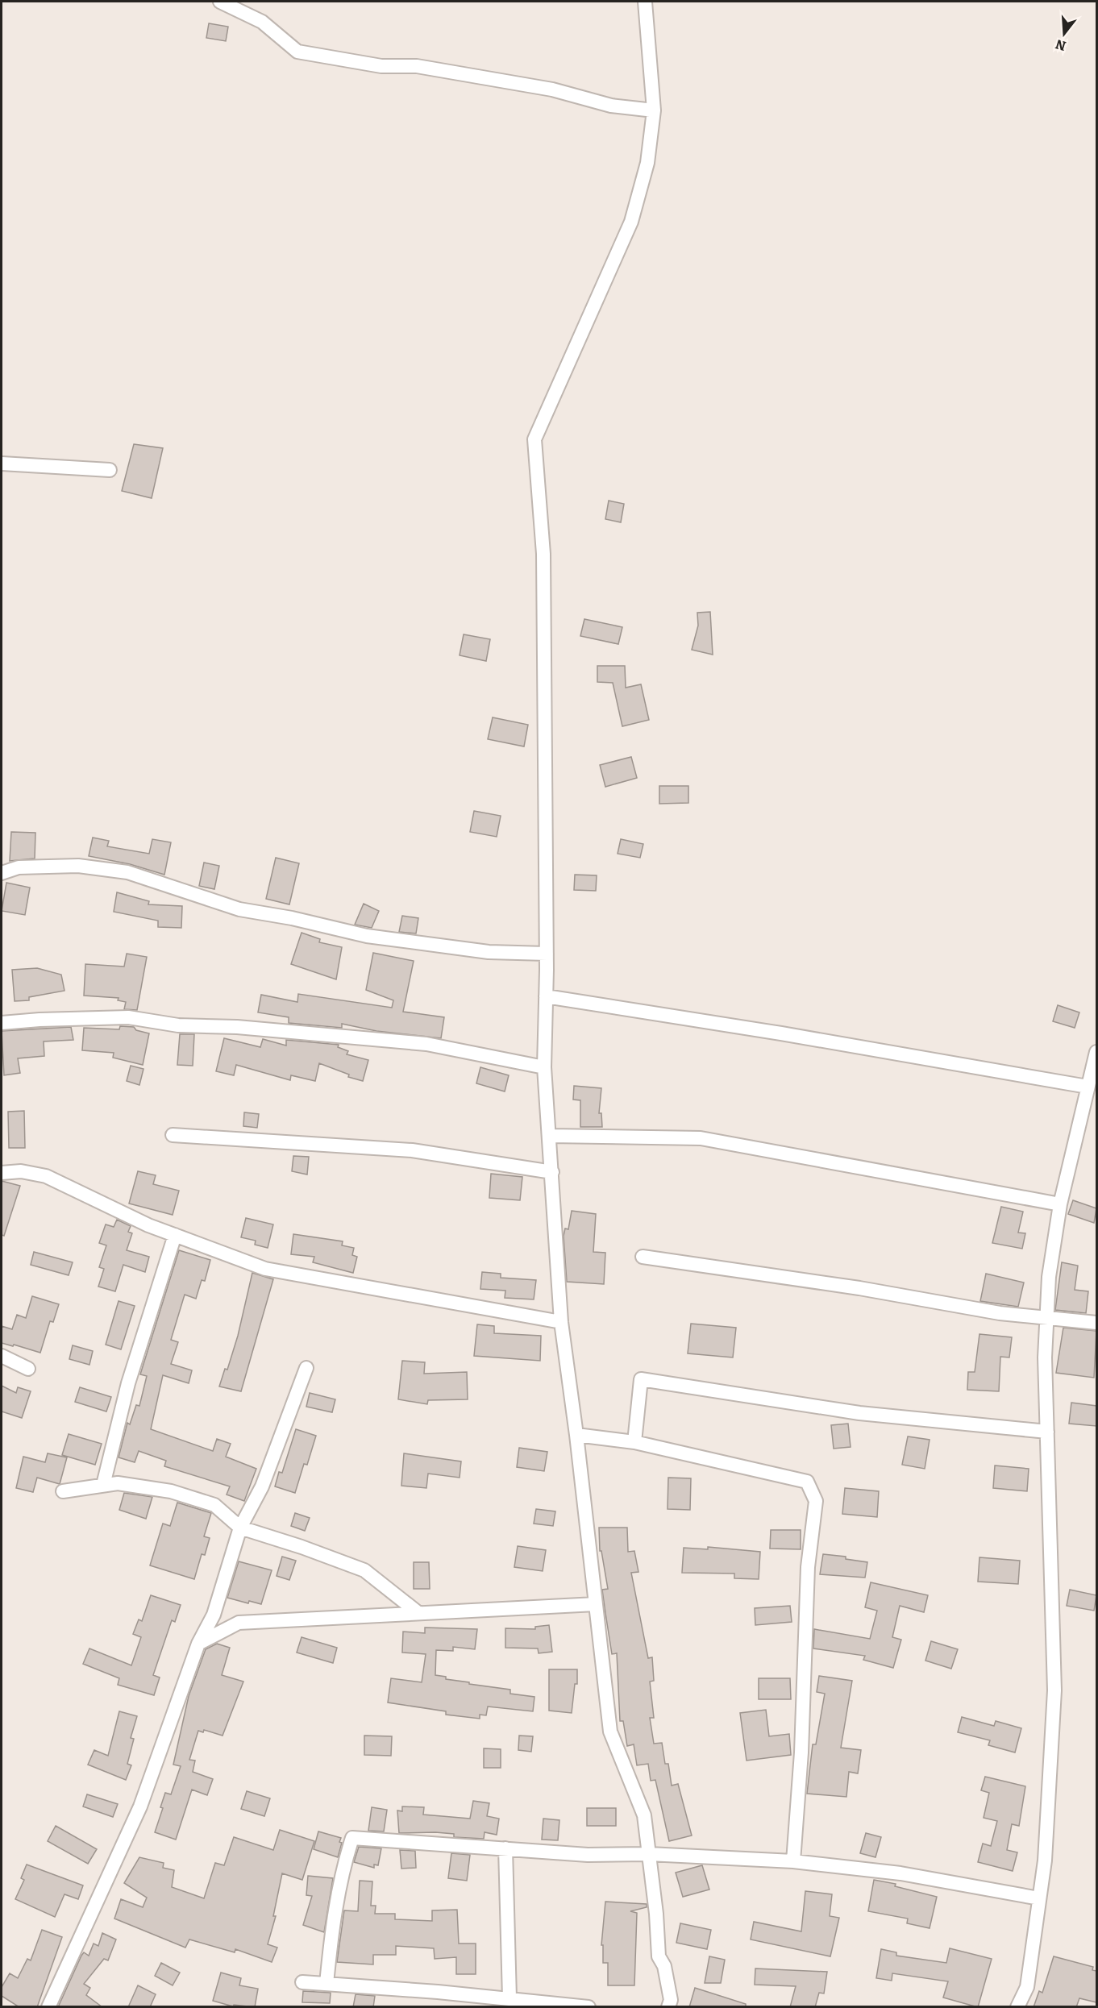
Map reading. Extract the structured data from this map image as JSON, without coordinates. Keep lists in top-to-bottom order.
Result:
{
  "north": "bottom"
}
